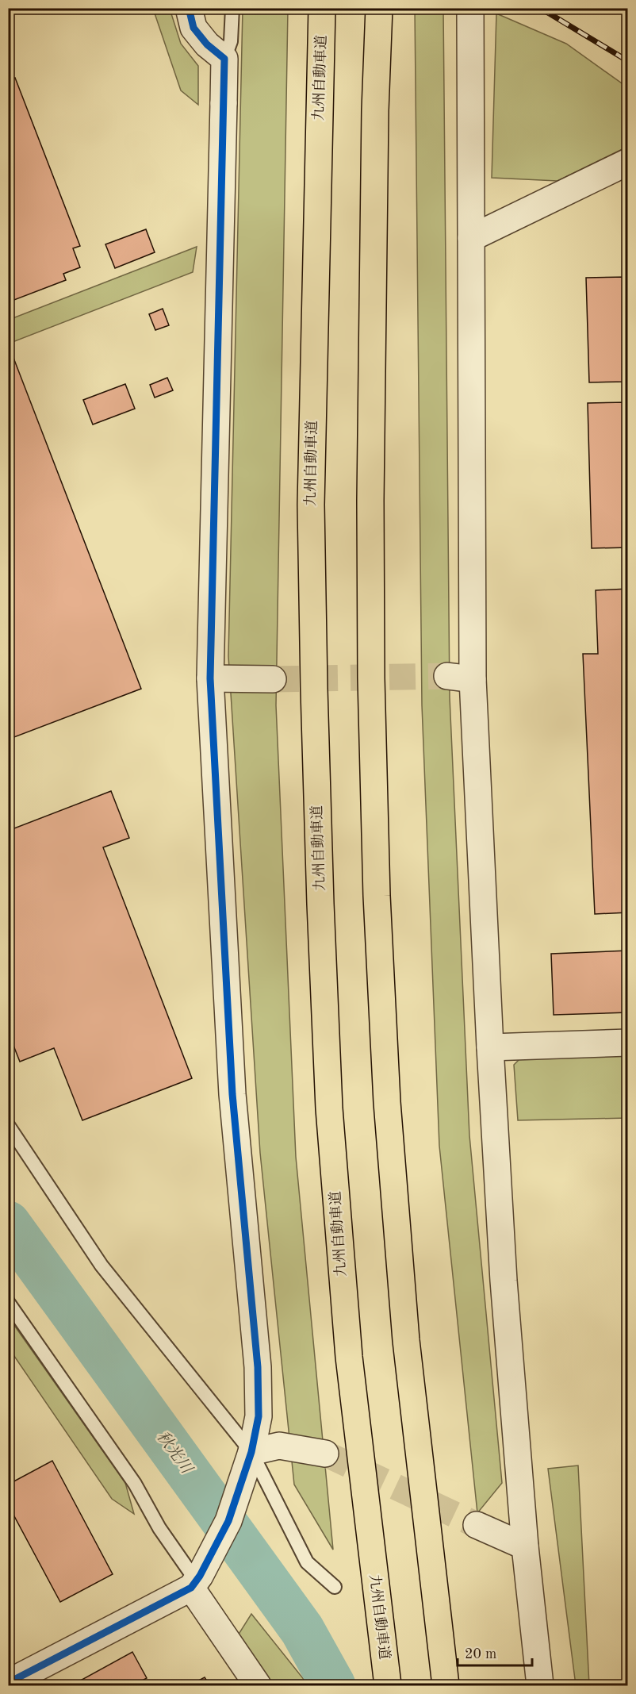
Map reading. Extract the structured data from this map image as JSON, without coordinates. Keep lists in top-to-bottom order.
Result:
{
  "streets": {
    "highway": ["九州自動車道"]
  },
  "water": ["秋光川"],
  "scale_bar": "20 m"
}
